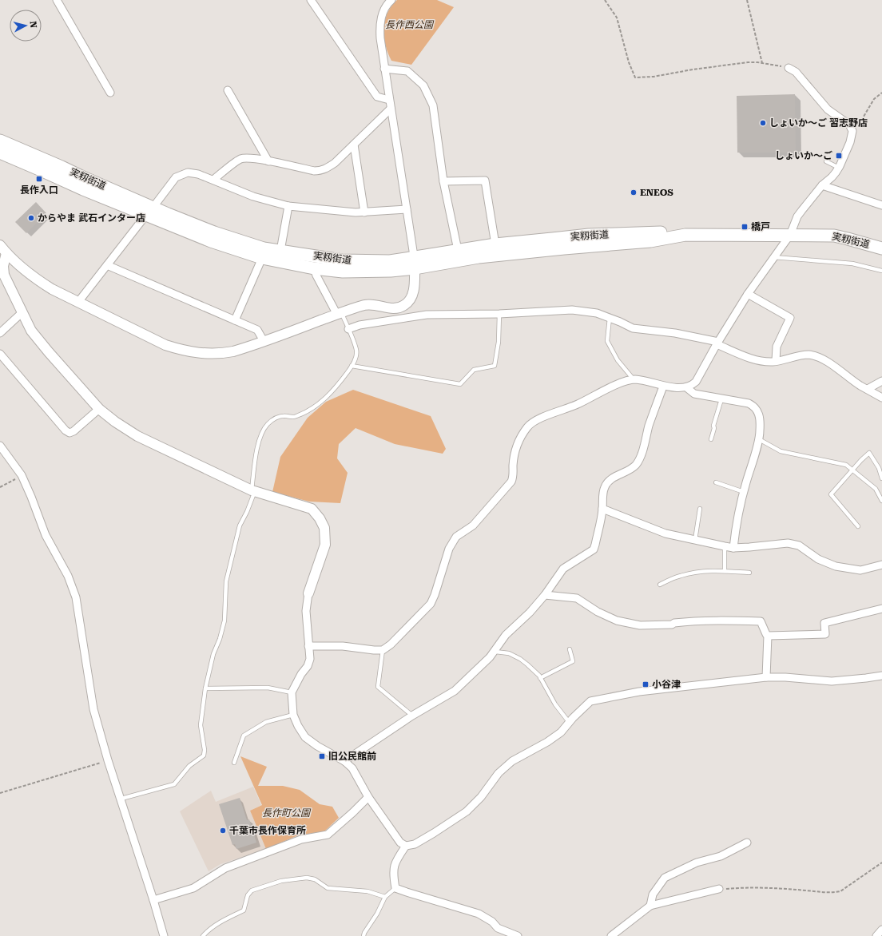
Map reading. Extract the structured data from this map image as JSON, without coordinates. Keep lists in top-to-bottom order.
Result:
{
  "streets": {
    "main road": ["実籾街道"]
  },
  "parks": ["長作西公園", "長作町公園"],
  "places": {
    "other": [
      "しょいか～ご 習志野店",
      "ENEOS",
      "からやま 武石インター店",
      "千葉市長作保育所"
    ],
    "transit": [
      "しょいか〜ご",
      "長作入口",
      "橋戸",
      "小谷津",
      "旧公民館前"
    ]
  },
  "north": "right"
}
